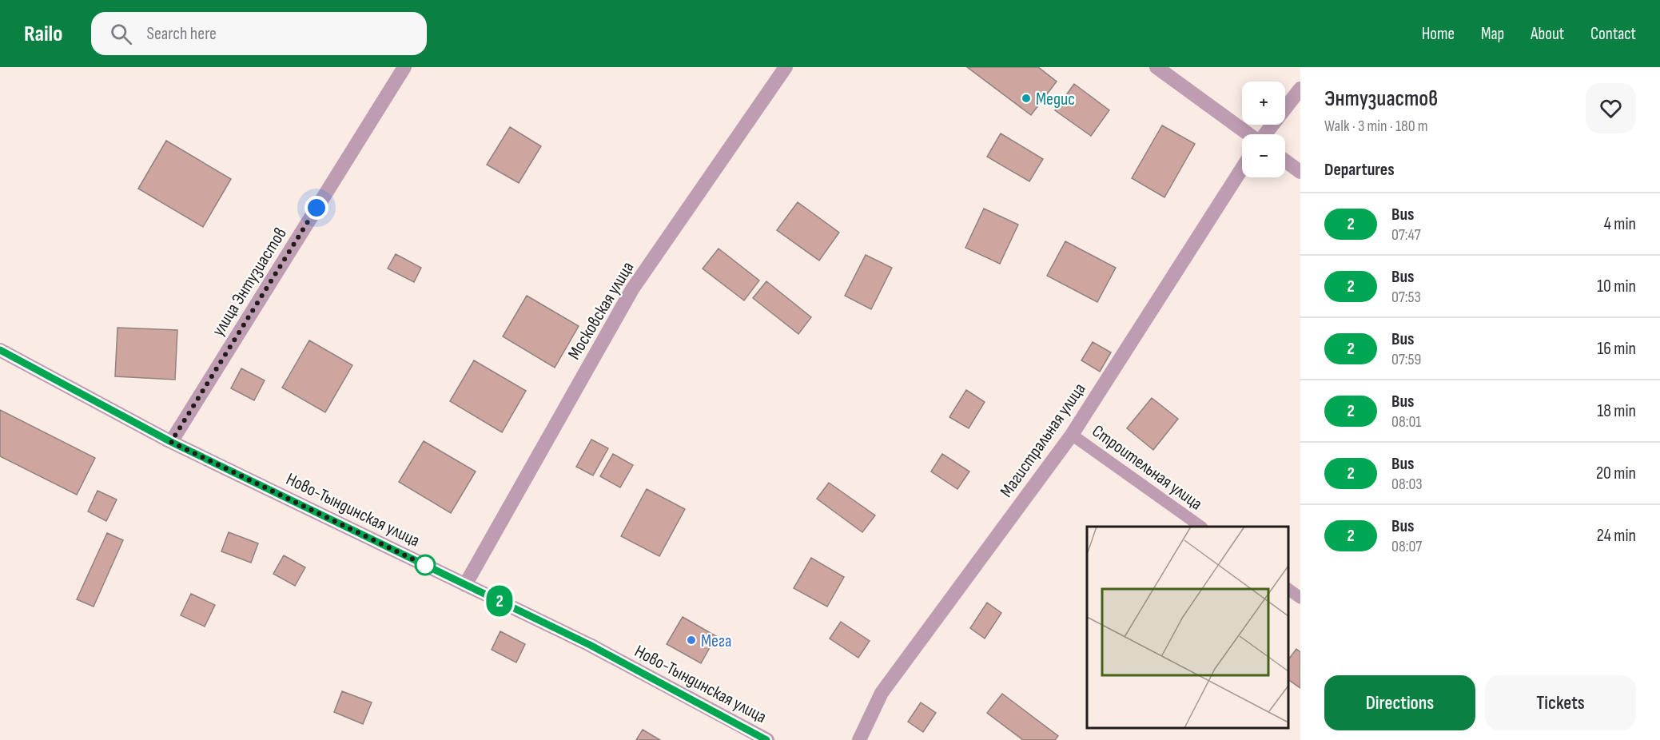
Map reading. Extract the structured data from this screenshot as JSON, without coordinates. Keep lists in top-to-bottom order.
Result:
{
  "streets": {
    "street": [
      "улица Энтузиастов",
      "Московская улица",
      "Магистральная улица",
      "Ново-Тындинская улица"
    ],
    "lane": ["Строительная улица"]
  },
  "crossings": [
    ["улица Энтузиастов", "Ново-Тындинская улица"],
    ["Московская улица", "Ново-Тындинская улица"],
    ["Магистральная улица", "Строительная улица"]
  ],
  "places": ["Медис", "Мега"],
  "lines": ["bus line 2"],
  "page": {
    "header": "Railo",
    "search": "Search here",
    "nav": [
      "Home",
      "Map",
      "About",
      "Contact"
    ],
    "on_map": "2",
    "heading": [
      ["Энтузиастов", "Walk · 3 min · 180 m"],
      "Departures"
    ],
    "map_buttons": ["+", "−"],
    "list": [
      {
        "mark": "2",
        "name": "Bus",
        "note": "07:47",
        "value": "4 min"
      },
      {
        "mark": "2",
        "name": "Bus",
        "note": "07:53",
        "value": "10 min"
      },
      {
        "mark": "2",
        "name": "Bus",
        "note": "07:59",
        "value": "16 min"
      },
      {
        "mark": "2",
        "name": "Bus",
        "note": "08:01",
        "value": "18 min"
      },
      {
        "mark": "2",
        "name": "Bus",
        "note": "08:03",
        "value": "20 min"
      },
      {
        "mark": "2",
        "name": "Bus",
        "note": "08:07",
        "value": "24 min"
      }
    ],
    "buttons": ["Directions", "Tickets"]
  }
}
